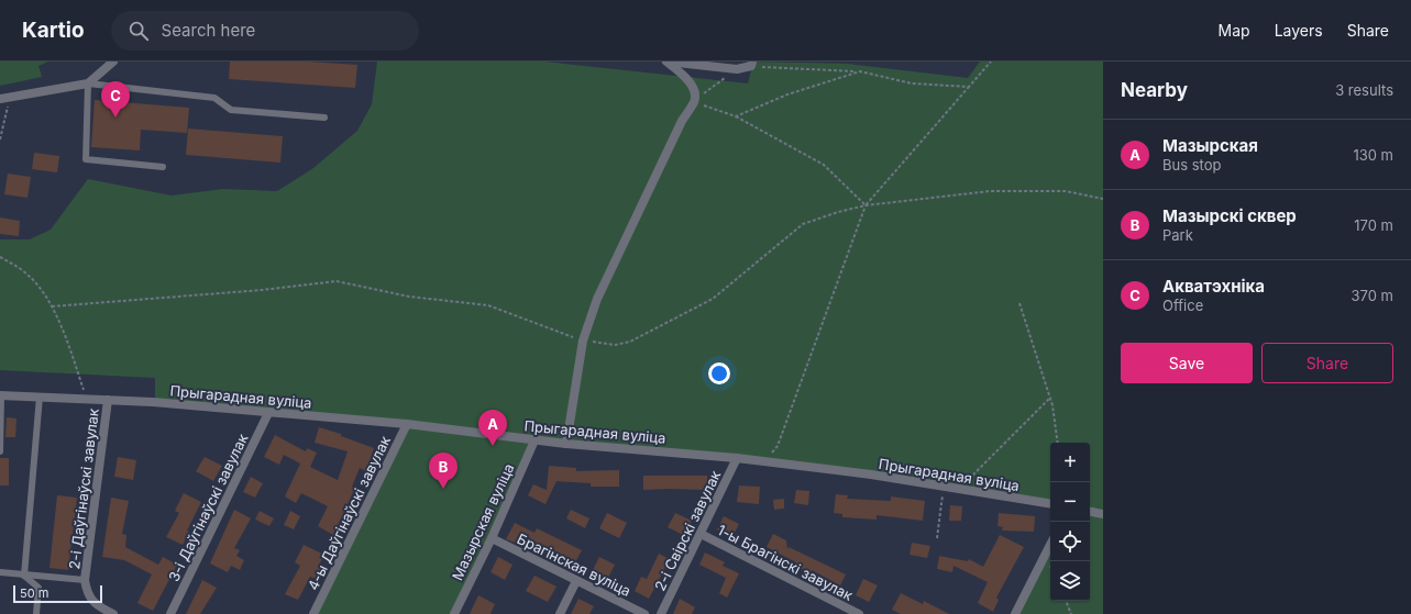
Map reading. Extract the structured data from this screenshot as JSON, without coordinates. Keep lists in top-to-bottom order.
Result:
{
  "streets": {
    "street": [
      "Прыгарадная вуліца",
      "2-і Даўгінаўскі завулак",
      "3-і Даўгінаўскі завулак",
      "4-ы Даўгінаўскі завулак",
      "Мазырская вуліца",
      "2-і Свірскі завулак",
      "1-ы Брагінскі завулак",
      "Брагінская вуліца"
    ]
  },
  "crossings": [
    ["Прыгарадная вуліца", "2-і Даўгінаўскі завулак"],
    ["Прыгарадная вуліца", "3-і Даўгінаўскі завулак"],
    ["Прыгарадная вуліца", "4-ы Даўгінаўскі завулак"],
    ["Прыгарадная вуліца", "Мазырская вуліца"],
    ["Прыгарадная вуліца", "2-і Свірскі завулак"],
    ["Мазырская вуліца", "Брагінская вуліца"],
    ["2-і Свірскі завулак", "1-ы Брагінскі завулак"]
  ],
  "scale_bar": "50 m",
  "page": {
    "header": "Kartio",
    "search": "Search here",
    "nav": ["Map", "Layers", "Share"],
    "heading": ["Nearby", "3 results"],
    "pins": ["C", "A", "B"],
    "list": [
      {
        "mark": "A",
        "name": "Мазырская",
        "note": "Bus stop",
        "value": "130 m"
      },
      {
        "mark": "B",
        "name": "Мазырскі сквер",
        "note": "Park",
        "value": "170 m"
      },
      {
        "mark": "C",
        "name": "Акватэхніка",
        "note": "Office",
        "value": "370 m"
      }
    ],
    "buttons": ["Save", "Share"],
    "map_buttons": ["+", "−"],
    "scale": "50 m"
  }
}
